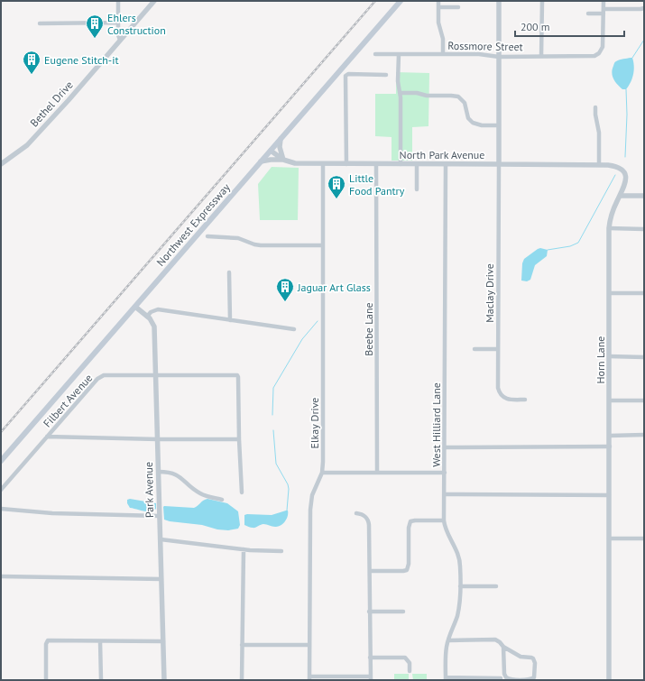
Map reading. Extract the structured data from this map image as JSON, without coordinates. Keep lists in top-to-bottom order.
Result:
{
  "streets": {
    "main road": ["Northwest Expressway"],
    "street": [
      "Rossmore Street",
      "Bethel Drive",
      "North Park Avenue",
      "Maclay Drive",
      "Beebe Lane",
      "Horn Lane",
      "Filbert Avenue",
      "Elkay Drive",
      "West Hilliard Lane",
      "Park Avenue"
    ]
  },
  "crossings": [
    ["Rossmore Street", "North Park Avenue"],
    ["North Park Avenue", "Northwest Expressway"],
    ["North Park Avenue", "Maclay Drive"],
    ["North Park Avenue", "Beebe Lane"],
    ["North Park Avenue", "Horn Lane"],
    ["North Park Avenue", "Elkay Drive"],
    ["North Park Avenue", "West Hilliard Lane"],
    ["Northwest Expressway", "Park Avenue"],
    ["Maclay Drive", "Horn Lane"],
    ["Filbert Avenue", "Park Avenue"]
  ],
  "places": {
    "building": [
      "Ehlers Construction",
      "Eugene Stitch-it",
      "Little Food Pantry",
      "Jaguar Art Glass"
    ]
  },
  "scale_bar": "200 m"
}
